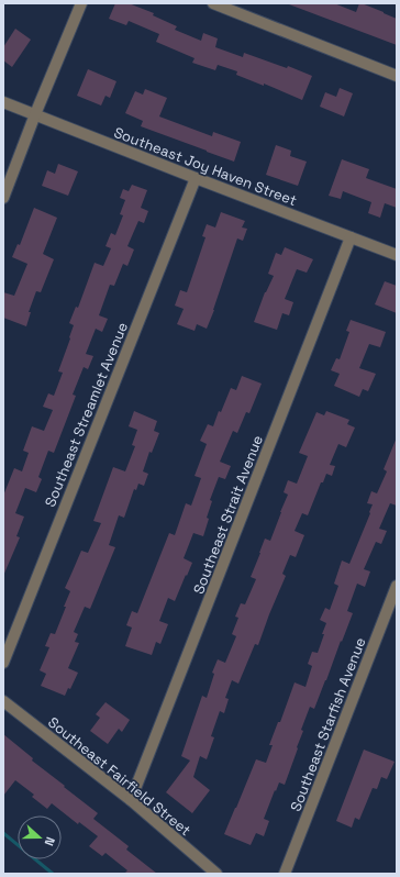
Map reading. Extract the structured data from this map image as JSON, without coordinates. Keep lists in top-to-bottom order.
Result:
{
  "streets": {
    "street": [
      "Southeast Joy Haven Street",
      "Southeast Streamlet Avenue",
      "Southeast Strait Avenue",
      "Southeast Starfish Avenue",
      "Southeast Fairfield Street"
    ]
  },
  "crossings": [
    ["Southeast Joy Haven Street", "Southeast Streamlet Avenue"],
    ["Southeast Joy Haven Street", "Southeast Strait Avenue"],
    ["Southeast Strait Avenue", "Southeast Fairfield Street"]
  ],
  "north": "right"
}
